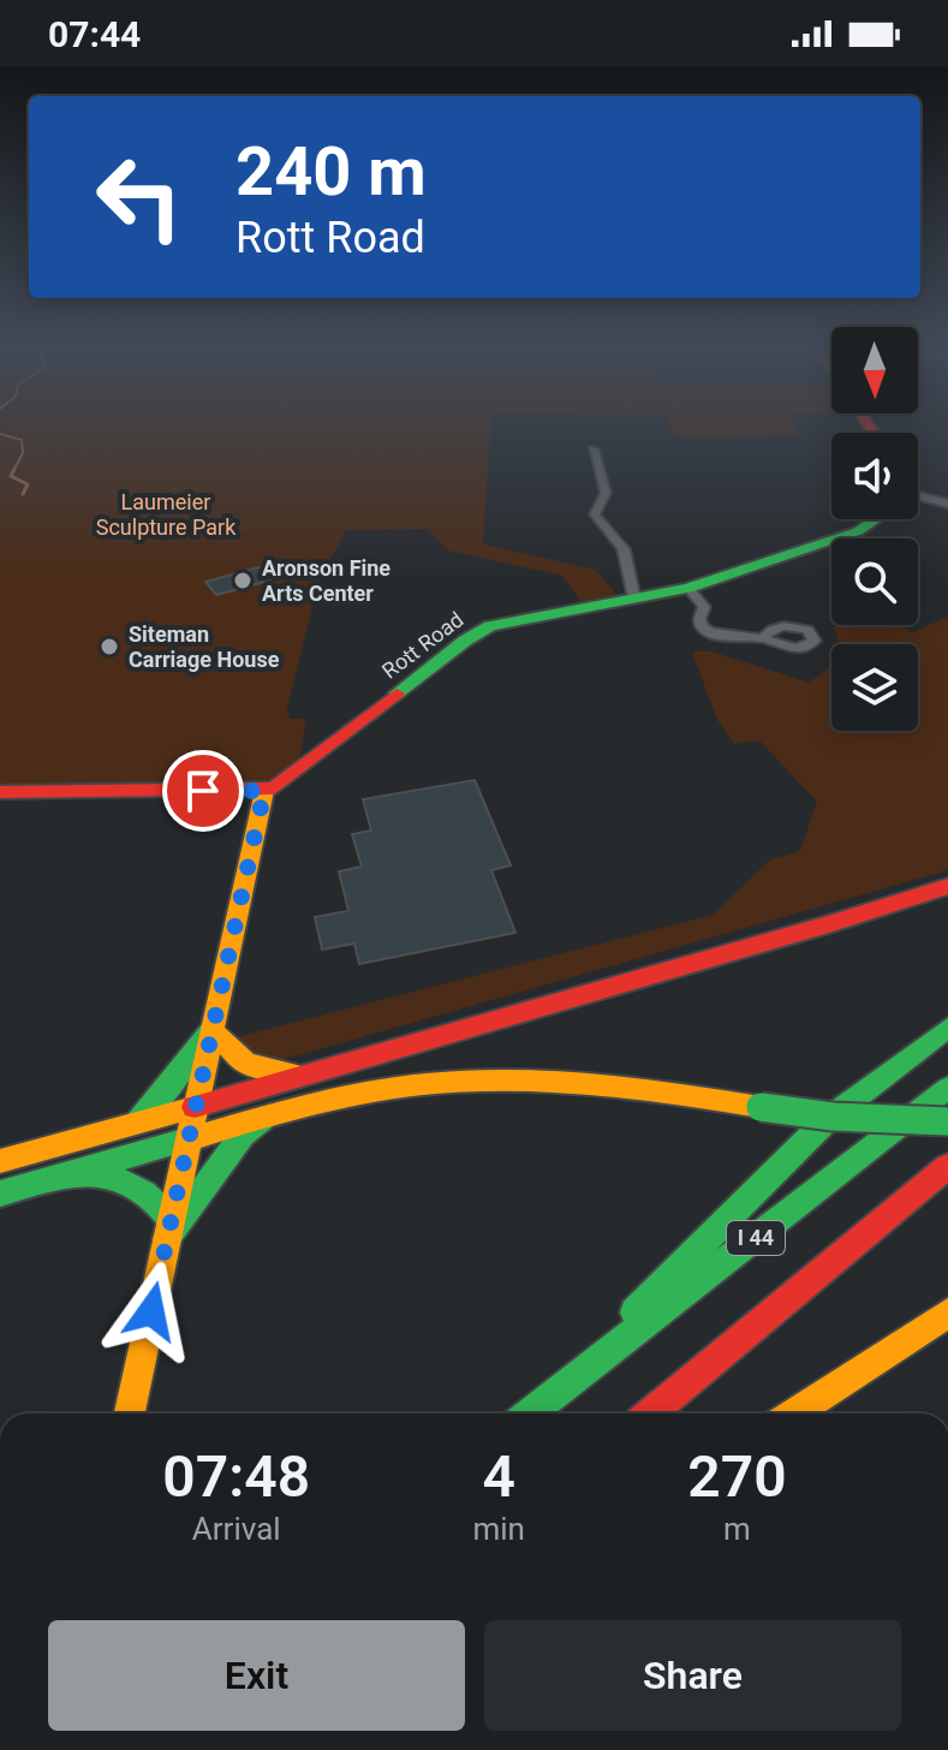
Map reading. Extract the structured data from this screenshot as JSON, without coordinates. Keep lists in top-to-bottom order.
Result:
{
  "streets": {
    "main road": ["Rott Road", "I 44"]
  },
  "parks": ["Laumeier Sculpture Park"],
  "places": ["Aronson Fine Arts Center", "Siteman Carriage House"],
  "north": "bottom",
  "page": {
    "status": "07:44",
    "turn": ["240 m", "Rott Road"],
    "eta": [
      "07:48",
      "Arrival",
      "4",
      "min",
      "270",
      "m"
    ],
    "buttons": ["Exit", "Share"]
  }
}
